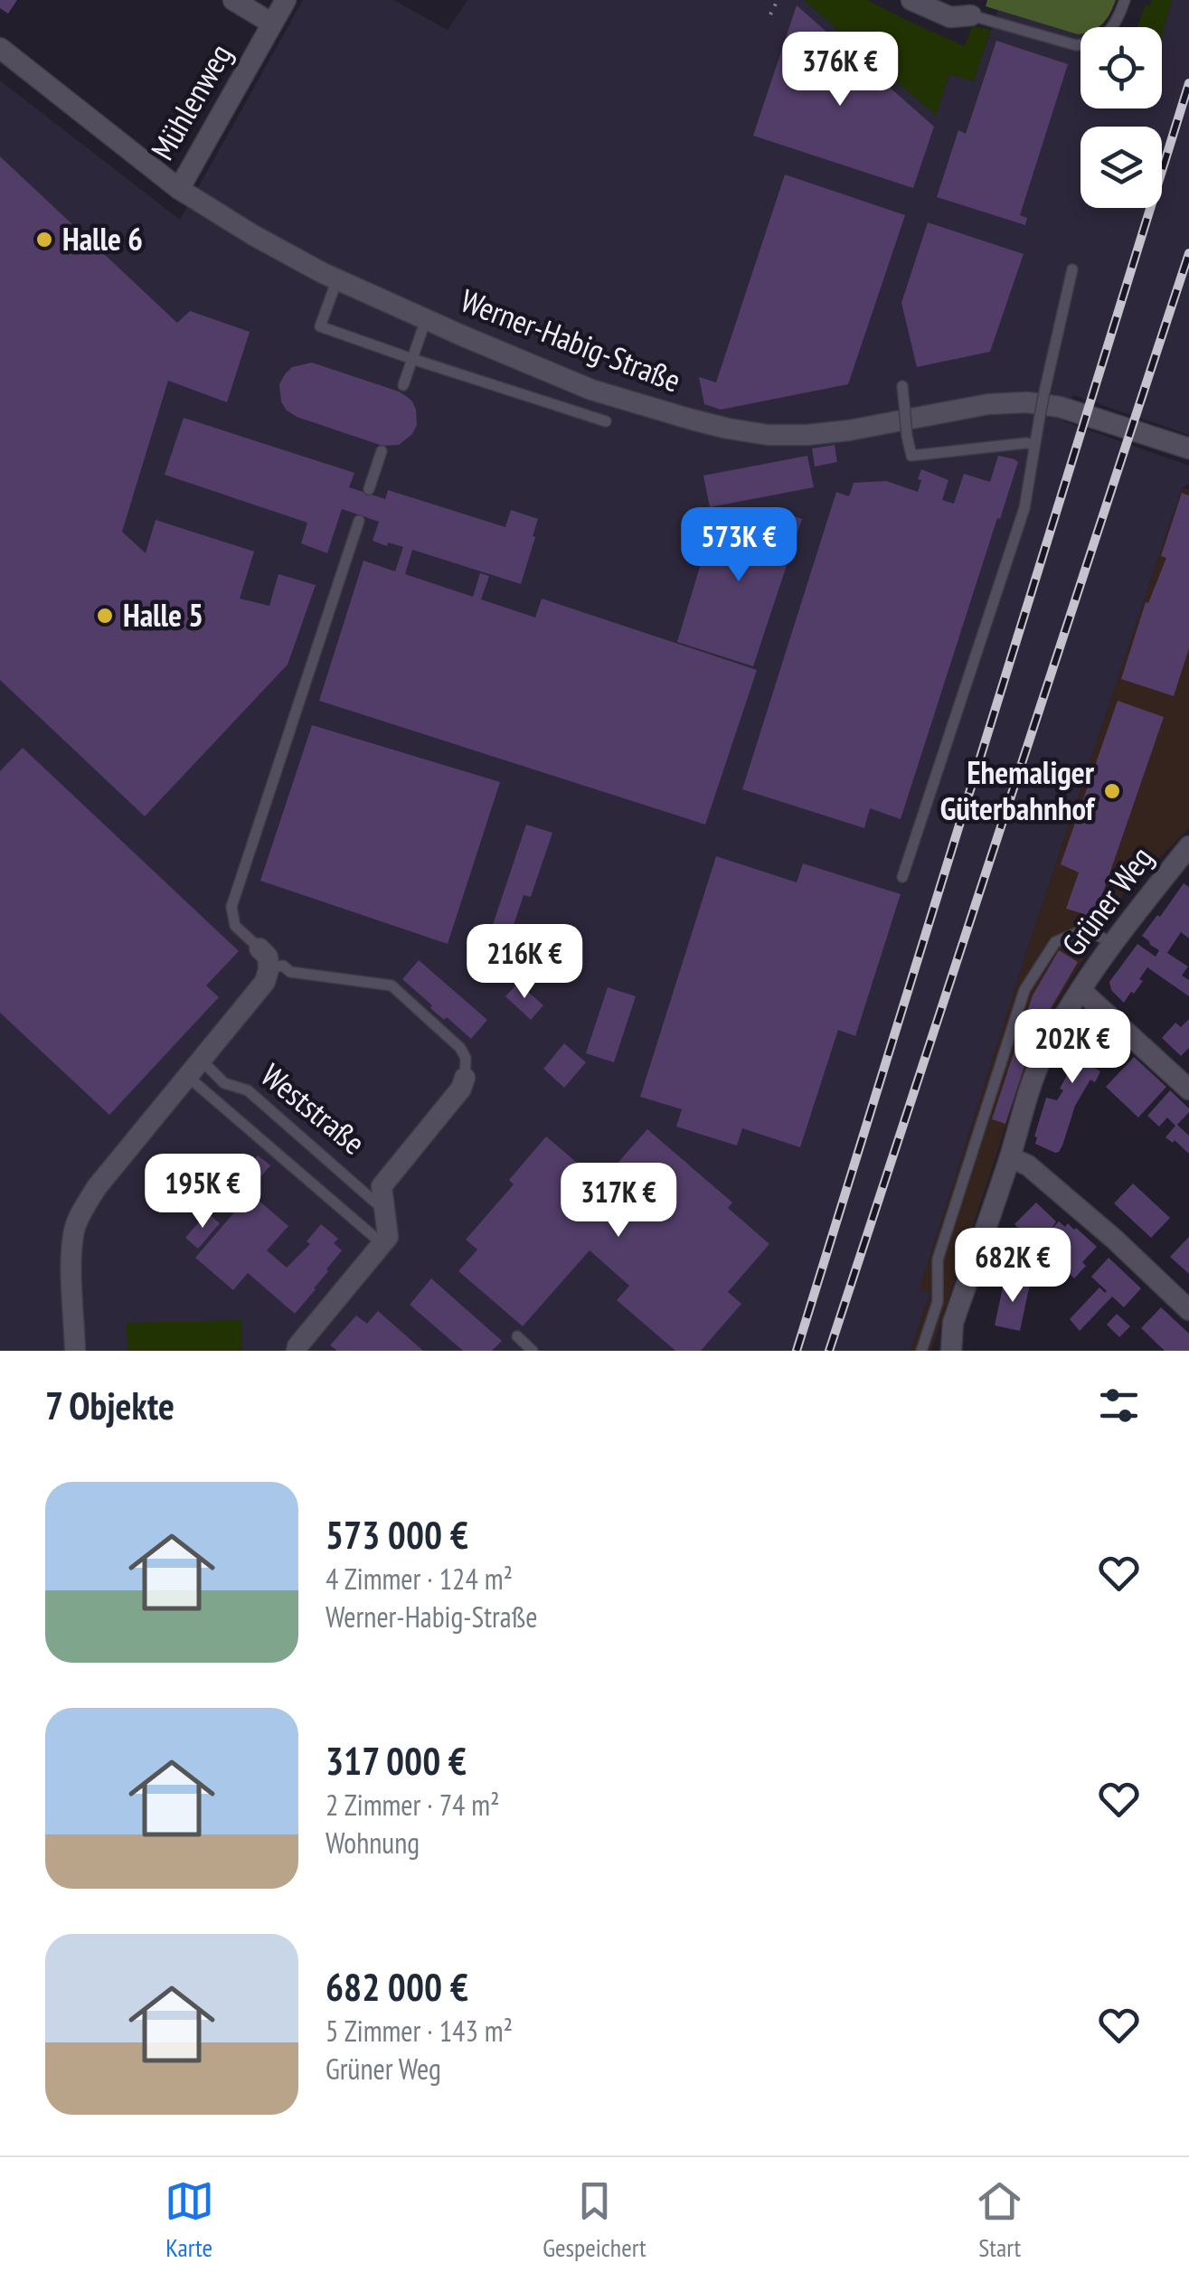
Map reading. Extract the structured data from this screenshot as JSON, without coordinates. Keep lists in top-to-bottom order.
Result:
{
  "streets": {
    "street": [
      "Mühlenweg",
      "Werner-Habig-Straße",
      "Grüner Weg",
      "Weststraße"
    ]
  },
  "crossings": [
    ["Mühlenweg", "Werner-Habig-Straße"]
  ],
  "places": ["Halle 6", "Halle 5", "Ehemaliger Güterbahnhof"],
  "page": {
    "price": [
      "376K €",
      "573K €",
      "216K €",
      "202K €",
      "195K €",
      "317K €",
      "682K €"
    ],
    "heading": "7 Objekte",
    "list": [
      {
        "name": "573 000 €",
        "note": "4 Zimmer · 124 m² · Werner-Habig-Straße"
      },
      {
        "name": "317 000 €",
        "note": "2 Zimmer · 74 m² · Wohnung"
      },
      {
        "name": "682 000 €",
        "note": "5 Zimmer · 143 m² · Grüner Weg"
      }
    ],
    "tabs": ["Karte", "Gespeichert", "Start"]
  }
}
